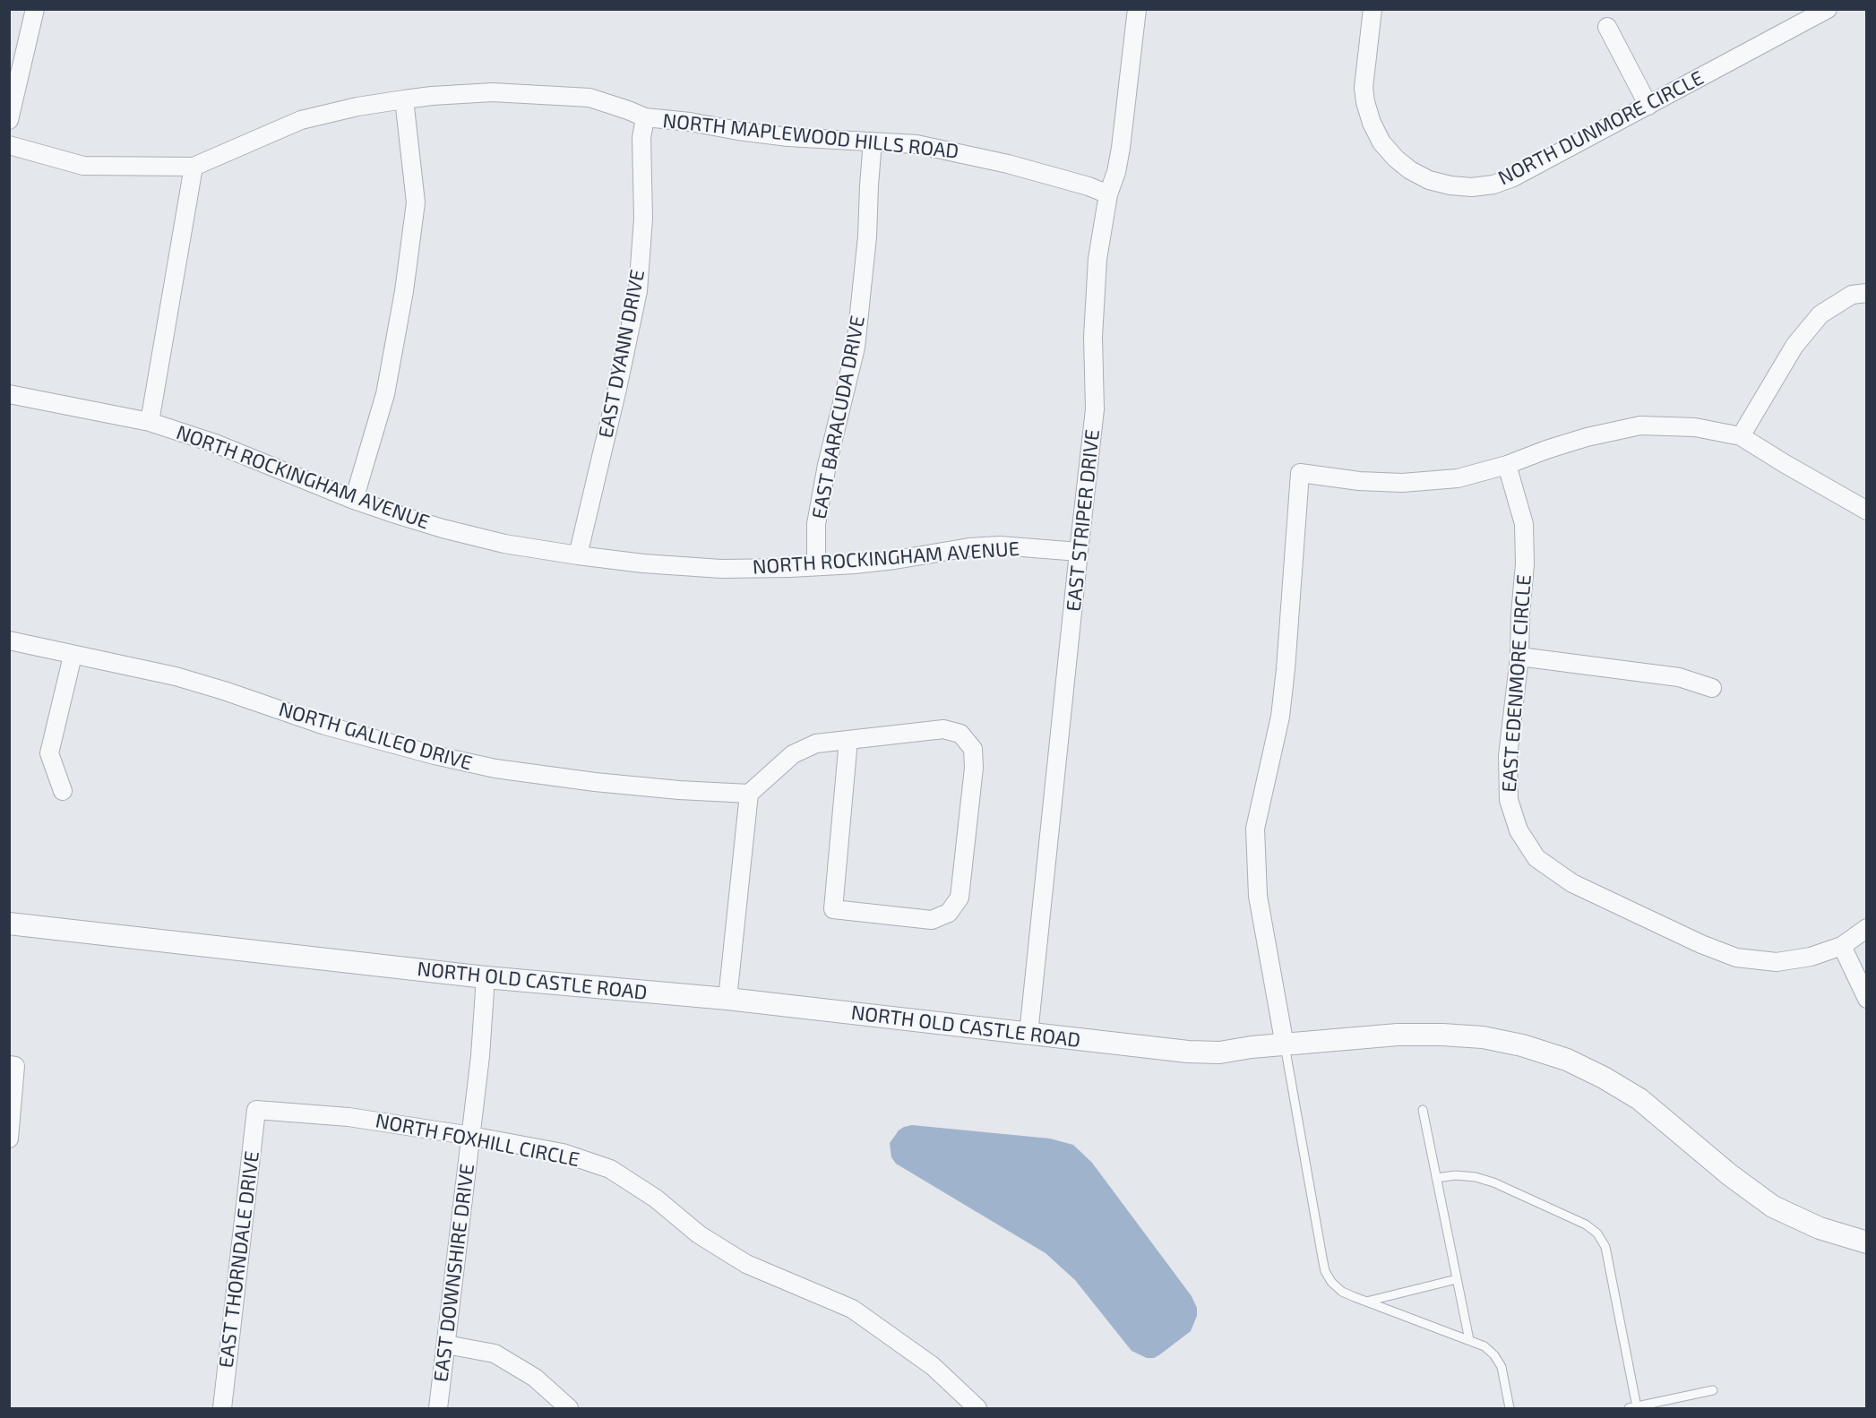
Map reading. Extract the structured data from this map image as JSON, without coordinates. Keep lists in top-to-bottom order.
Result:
{
  "streets": {
    "street": [
      "NORTH DUNMORE CIRCLE",
      "NORTH MAPLEWOOD HILLS ROAD",
      "EAST DYANN DRIVE",
      "EAST BARACUDA DRIVE",
      "NORTH ROCKINGHAM AVENUE",
      "EAST STRIPER DRIVE",
      "EAST EDENMORE CIRCLE",
      "NORTH GALILEO DRIVE",
      "NORTH OLD CASTLE ROAD",
      "NORTH FOXHILL CIRCLE",
      "EAST THORNDALE DRIVE",
      "EAST DOWNSHIRE DRIVE"
    ]
  },
  "crossings": [
    ["NORTH MAPLEWOOD HILLS ROAD", "EAST DYANN DRIVE"],
    ["NORTH MAPLEWOOD HILLS ROAD", "EAST BARACUDA DRIVE"],
    ["NORTH MAPLEWOOD HILLS ROAD", "EAST STRIPER DRIVE"],
    ["EAST DYANN DRIVE", "NORTH ROCKINGHAM AVENUE"],
    ["EAST BARACUDA DRIVE", "NORTH ROCKINGHAM AVENUE"],
    ["NORTH ROCKINGHAM AVENUE", "EAST STRIPER DRIVE"],
    ["EAST STRIPER DRIVE", "NORTH OLD CASTLE ROAD"],
    ["NORTH OLD CASTLE ROAD", "EAST DOWNSHIRE DRIVE"],
    ["NORTH FOXHILL CIRCLE", "EAST THORNDALE DRIVE"],
    ["NORTH FOXHILL CIRCLE", "EAST DOWNSHIRE DRIVE"]
  ]
}
